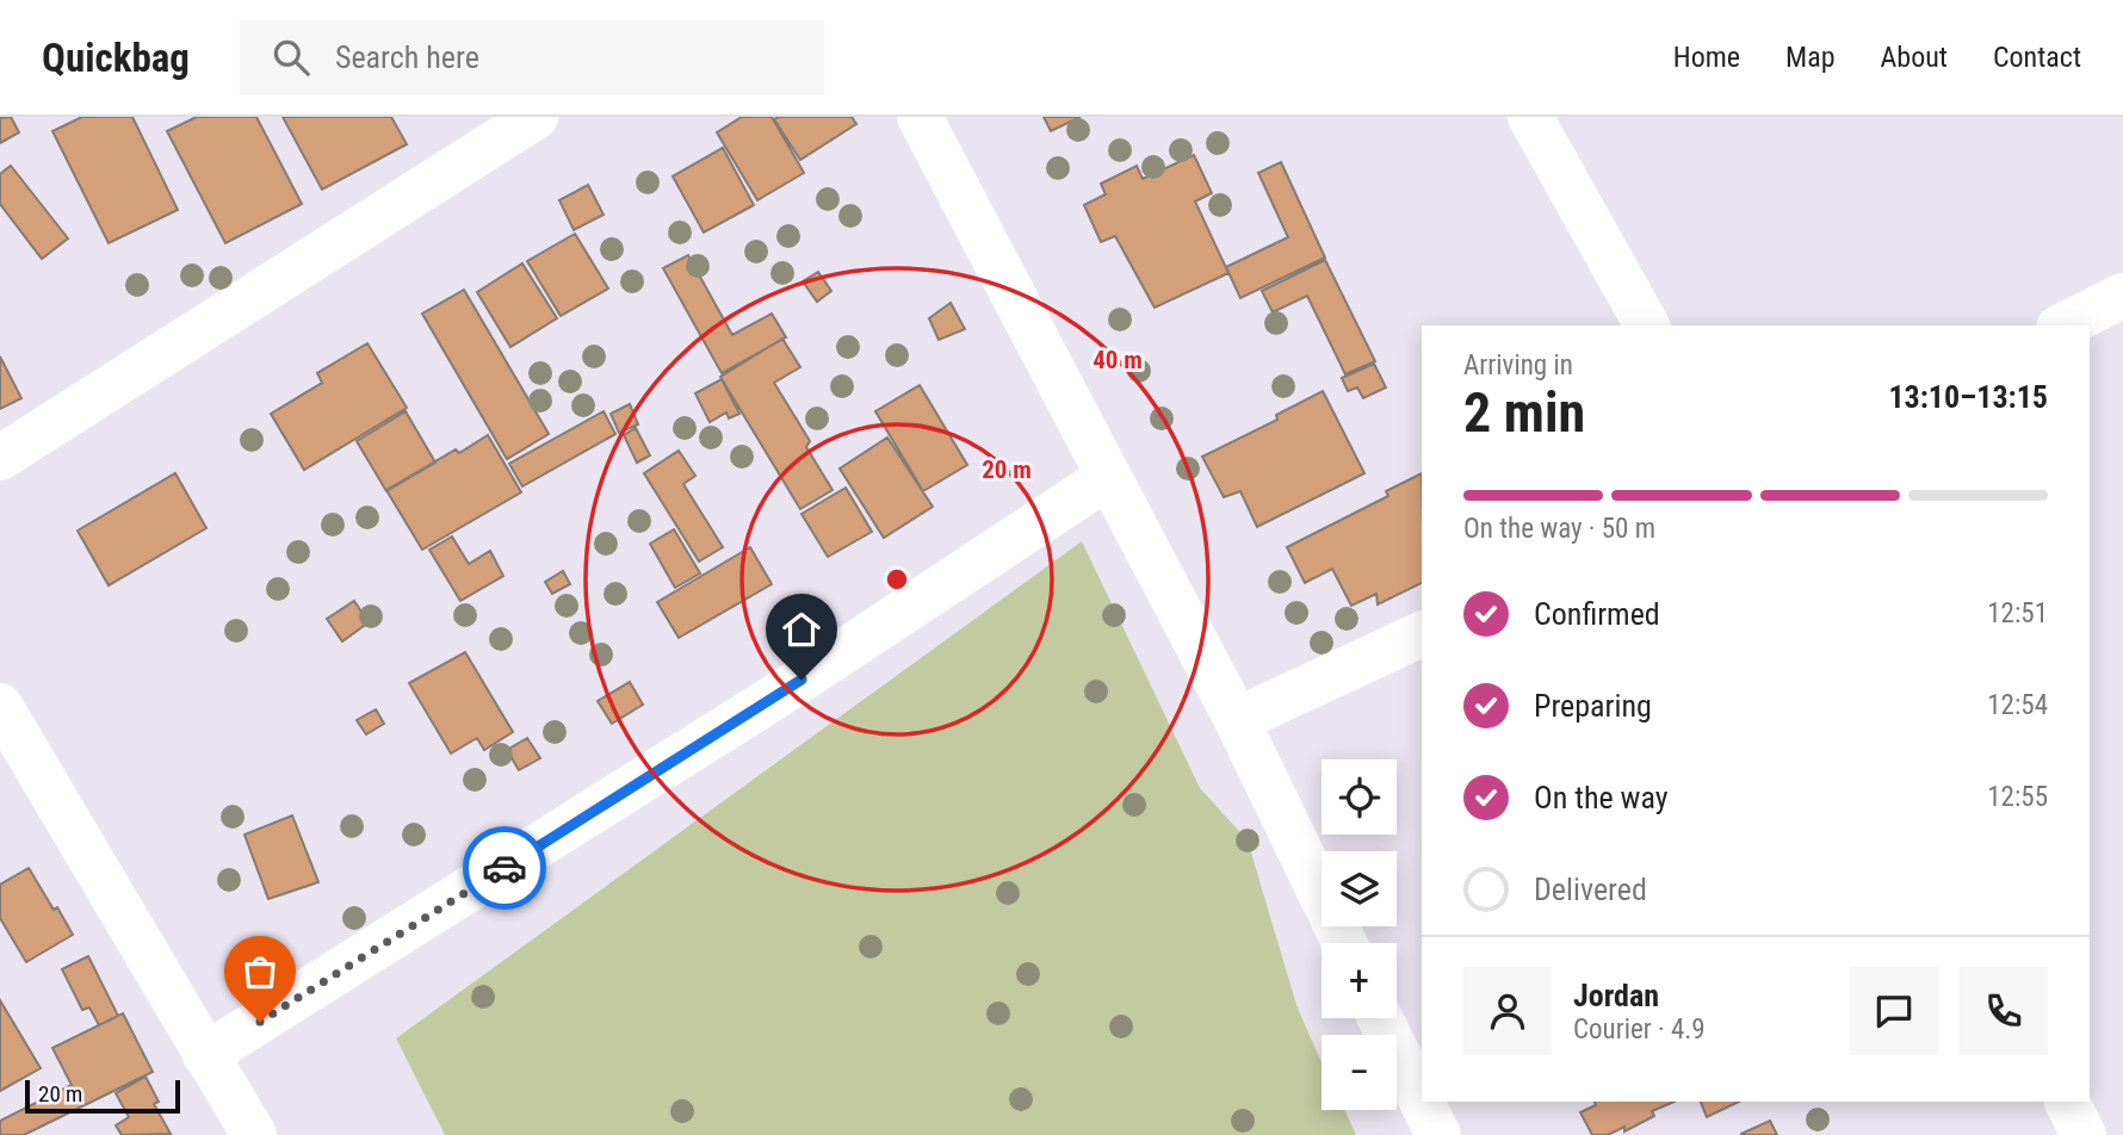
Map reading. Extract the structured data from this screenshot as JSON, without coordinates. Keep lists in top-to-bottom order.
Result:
{
  "scale_bar": "20 m",
  "page": {
    "header": "Quickbag",
    "search": "Search here",
    "nav": [
      "Home",
      "Map",
      "About",
      "Contact"
    ],
    "heading": ["2 min", "Arriving in", "13:10–13:15"],
    "panel": ["Jordan", "Courier · 4.9"],
    "bar": "On the way · 50 m",
    "list": [
      ["Confirmed", "12:51"],
      ["Preparing", "12:54"],
      ["On the way", "12:55"],
      "Delivered"
    ],
    "map_buttons": ["+", "−"],
    "scale": "20 m"
  },
  "rings": ["40 m", "20 m"]
}
